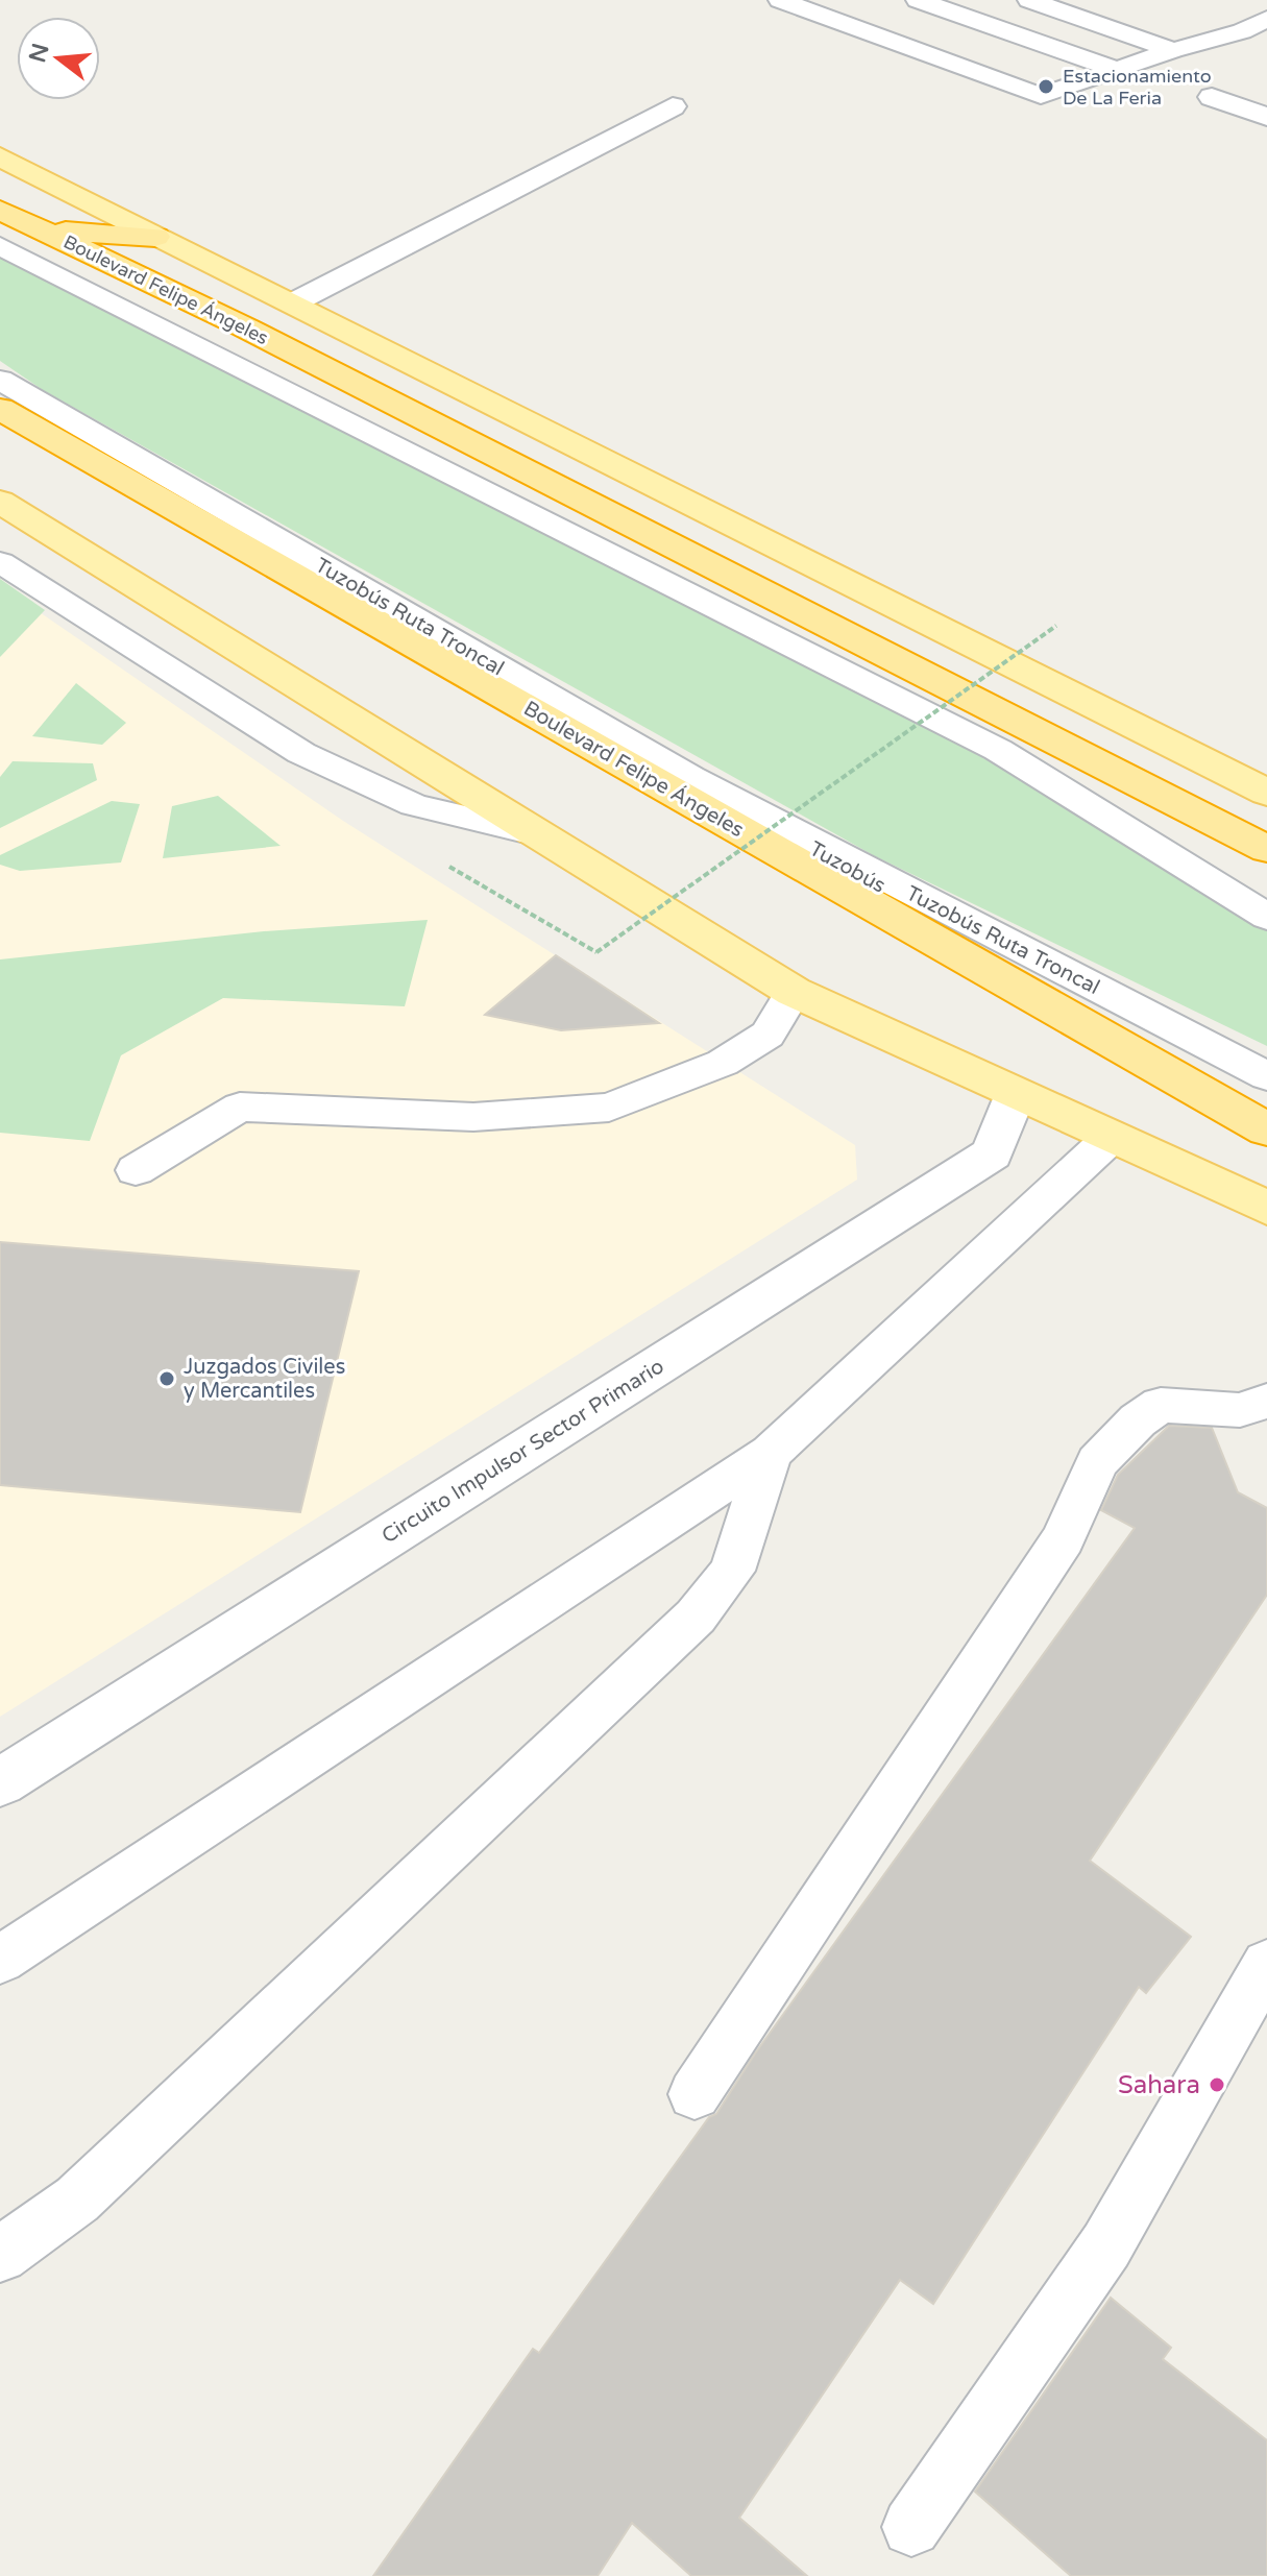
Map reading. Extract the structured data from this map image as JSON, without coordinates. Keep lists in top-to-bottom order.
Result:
{
  "streets": {
    "highway": ["Boulevard Felipe Ángeles"],
    "street": ["Circuito Impulsor Sector Primario"],
    "lane": ["Tuzobús Ruta Troncal", "Tuzobús"]
  },
  "crossings": [
    ["Tuzobús Ruta Troncal", "Tuzobús"]
  ],
  "places": ["Estacionamiento De La Feria", "Juzgados Civiles y Mercantiles", "Sahara"],
  "north": "left"
}
